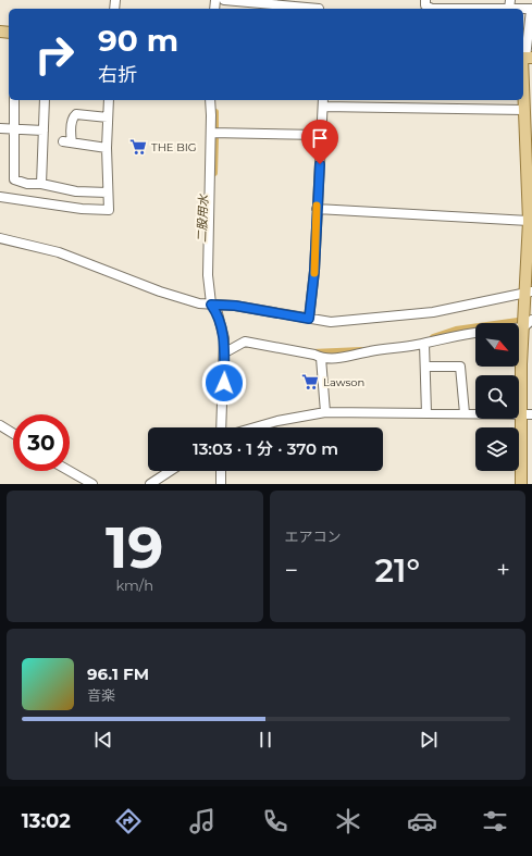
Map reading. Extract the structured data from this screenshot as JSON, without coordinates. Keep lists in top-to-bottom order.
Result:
{
  "water": ["二股用水"],
  "places": {
    "supermarket": ["THE BIG", "Lawson"]
  },
  "north": "bottom right",
  "page": {
    "turn": ["90 m", "右折"],
    "limit": "30",
    "trip": "13:03 · 1 分 · 370 m",
    "tile": [
      ["19", "km/h"],
      "エアコン"
    ],
    "heat": ["−", "21°", "+"],
    "song": ["96.1 FM", "音楽"],
    "tabs": "13:02"
  }
}
